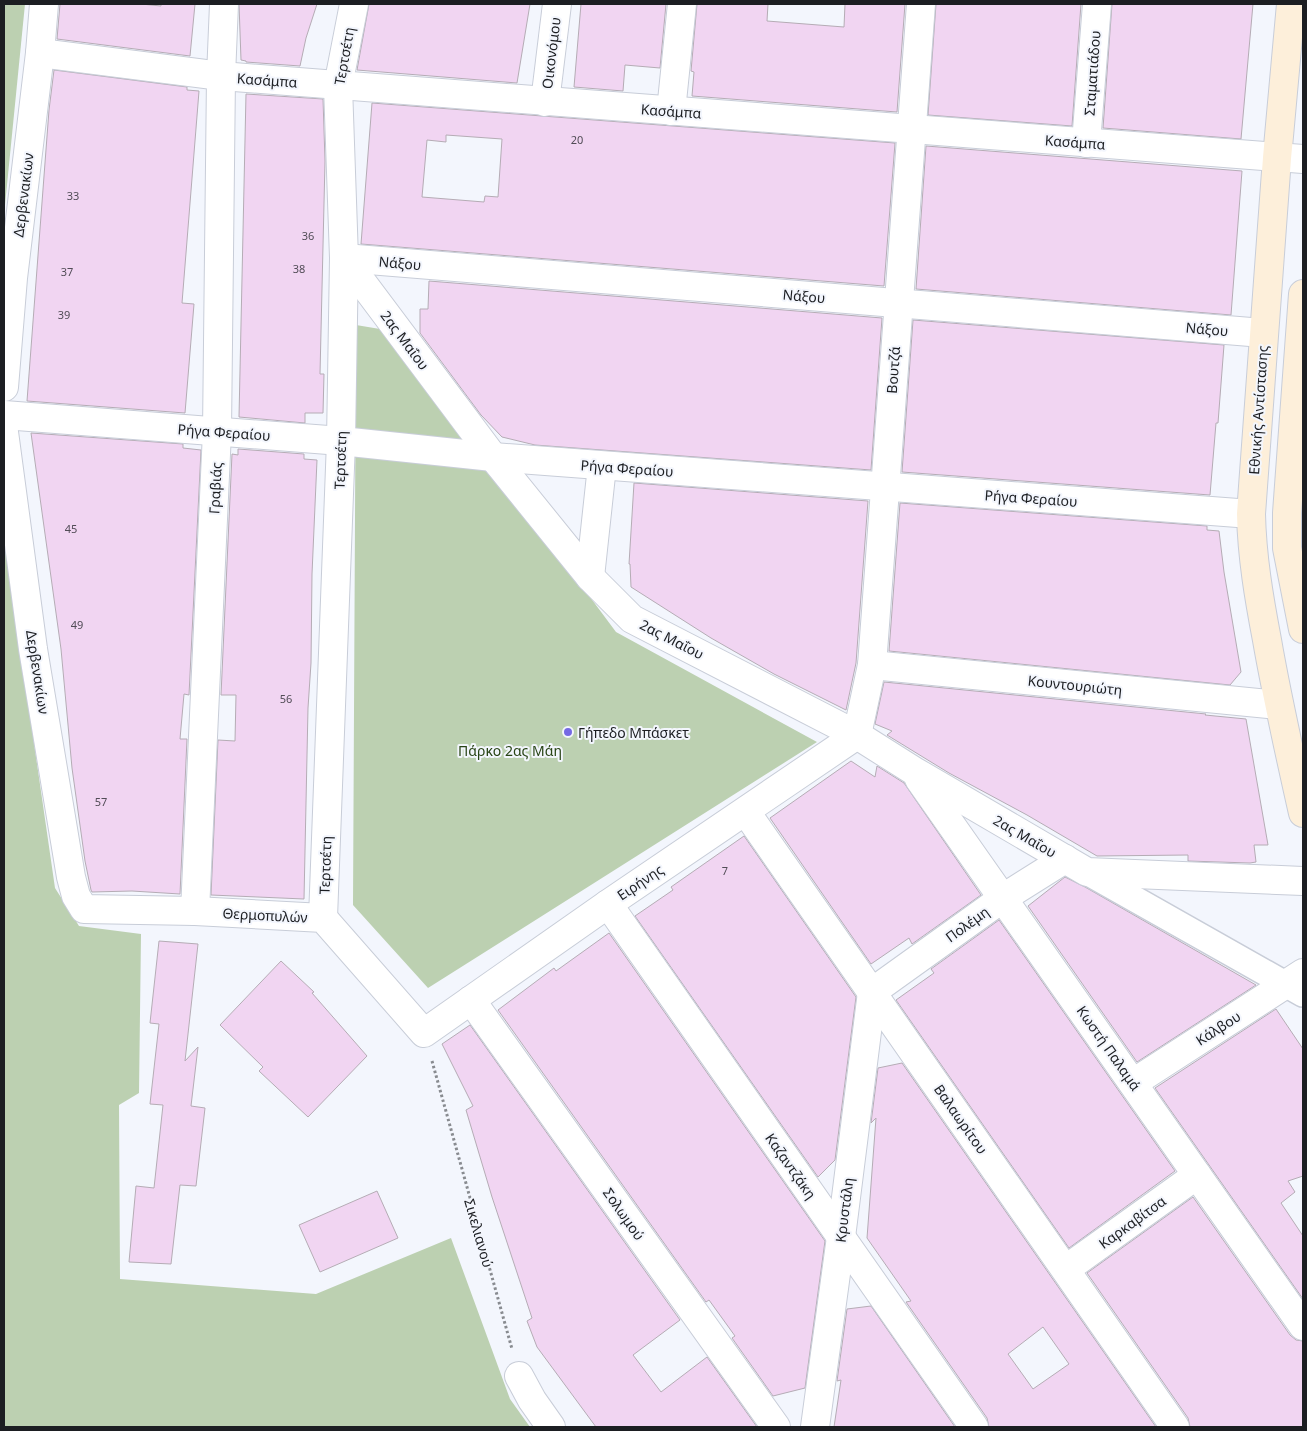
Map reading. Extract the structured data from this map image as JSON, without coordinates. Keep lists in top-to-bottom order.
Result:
{
  "streets": {
    "main road": ["Εθνικής Αντίστασης"],
    "street": [
      "Οικονόμου",
      "Τερτσέτη",
      "Σταματιάδου",
      "Κασάμπα",
      "Δερβενακίων",
      "Νάξου",
      "2ας Μαΐου",
      "Βουτζά",
      "Ρήγα Φεραίου",
      "Γραβιάς",
      "Κουντουριώτη",
      "Ειρήνης",
      "Θερμοπυλών",
      "Πολέμη",
      "Κάλβου",
      "Κωστή Παλαμά",
      "Βαλαωρίτου",
      "Καζαντζάκη",
      "Κρυστάλη",
      "Σολωμού",
      "Καρκαβίτσα"
    ],
    "path": ["Σικελιανού"]
  },
  "crossings": [
    ["Οικονόμου", "Κασάμπα"],
    ["Τερτσέτη", "Κασάμπα"],
    ["Τερτσέτη", "Νάξου"],
    ["Τερτσέτη", "2ας Μαΐου"],
    ["Τερτσέτη", "Ρήγα Φεραίου"],
    ["Τερτσέτη", "Θερμοπυλών"],
    ["Σταματιάδου", "Κασάμπα"],
    ["Κασάμπα", "Δερβενακίων"],
    ["Κασάμπα", "Βουτζά"],
    ["Κασάμπα", "Εθνικής Αντίστασης"],
    ["Κασάμπα", "Γραβιάς"],
    ["Δερβενακίων", "Θερμοπυλών"],
    ["Νάξου", "2ας Μαΐου"],
    ["Νάξου", "Βουτζά"],
    ["Νάξου", "Εθνικής Αντίστασης"],
    ["2ας Μαΐου", "Βουτζά"],
    ["2ας Μαΐου", "Ρήγα Φεραίου"],
    ["2ας Μαΐου", "Ειρήνης"],
    ["2ας Μαΐου", "Πολέμη"],
    ["2ας Μαΐου", "Κάλβου"],
    ["2ας Μαΐου", "Κωστή Παλαμά"],
    ["Βουτζά", "Ρήγα Φεραίου"],
    ["Βουτζά", "Κουντουριώτη"],
    ["Βουτζά", "Ειρήνης"],
    ["Εθνικής Αντίστασης", "Ρήγα Φεραίου"],
    ["Εθνικής Αντίστασης", "Κουντουριώτη"],
    ["Ρήγα Φεραίου", "Γραβιάς"],
    ["Γραβιάς", "Θερμοπυλών"],
    ["Ειρήνης", "Θερμοπυλών"],
    ["Ειρήνης", "Βαλαωρίτου"],
    ["Ειρήνης", "Καζαντζάκη"],
    ["Ειρήνης", "Σολωμού"],
    ["Ειρήνης", "Σικελιανού"],
    ["Θερμοπυλών", "Σικελιανού"],
    ["Πολέμη", "Κωστή Παλαμά"],
    ["Πολέμη", "Βαλαωρίτου"],
    ["Πολέμη", "Κρυστάλη"],
    ["Κάλβου", "Κωστή Παλαμά"],
    ["Κωστή Παλαμά", "Καρκαβίτσα"],
    ["Βαλαωρίτου", "Κρυστάλη"],
    ["Βαλαωρίτου", "Καρκαβίτσα"],
    ["Καζαντζάκη", "Κρυστάλη"]
  ],
  "parks": ["Πάρκο 2ας Μάη"],
  "places": ["Γήπεδο Μπάσκετ"],
  "house_numbers": [
    "20",
    "33",
    "36",
    "38",
    "37",
    "39",
    "45",
    "49",
    "56",
    "57",
    "7"
  ]
}
